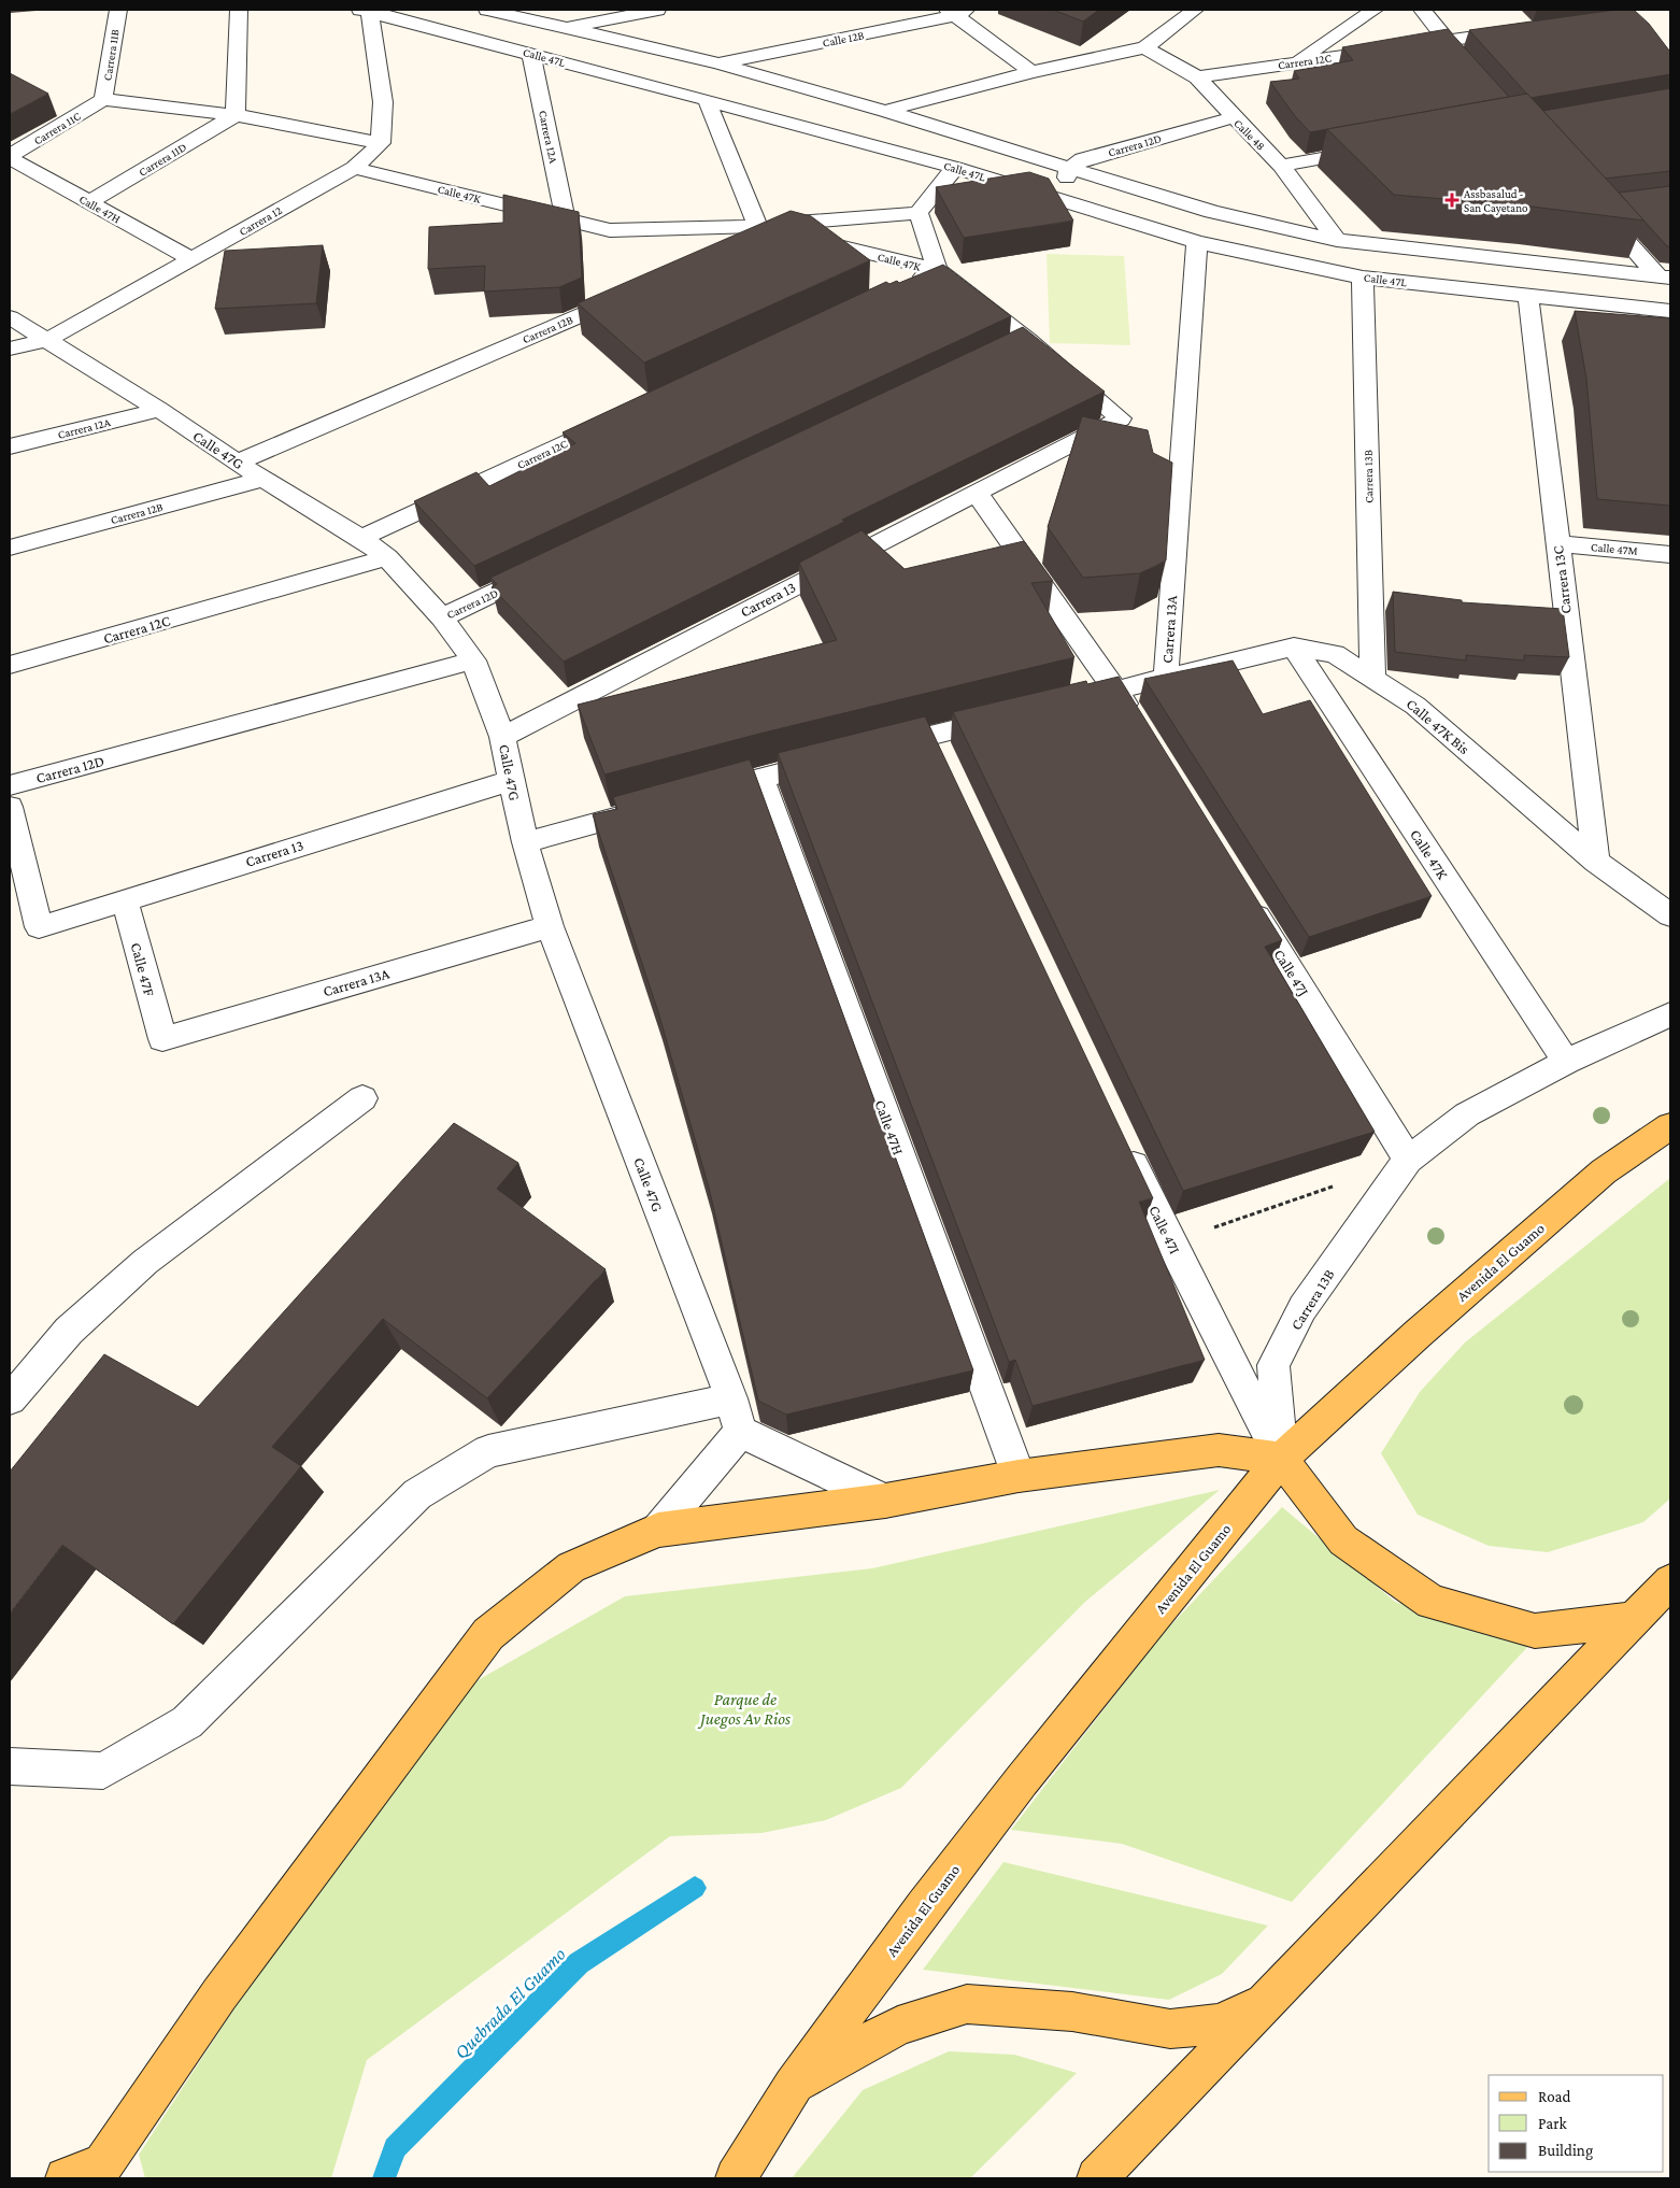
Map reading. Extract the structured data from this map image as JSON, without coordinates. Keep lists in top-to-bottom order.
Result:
{
  "streets": {
    "main road": ["Avenida El Guamo"],
    "street": [
      "Calle 12B",
      "Carrera 11B",
      "Calle 47L",
      "Carrera 12C",
      "Carrera 11C",
      "Calle 48",
      "Carrera 12A",
      "Carrera 12D",
      "Carrera 11D",
      "Calle 47K",
      "Calle 47H",
      "Carrera 12",
      "Carrera 12B",
      "Calle 47G",
      "Carrera 13B",
      "Calle 47M",
      "Carrera 13C",
      "Carrera 13",
      "Carrera 13A",
      "Calle 47K Bis",
      "Calle 47F",
      "Calle 47J",
      "Calle 47I"
    ]
  },
  "crossings": [
    ["Carrera 11B", "Carrera 11C"],
    ["Calle 47L", "Carrera 12A"],
    ["Calle 47L", "Carrera 13B"],
    ["Calle 47L", "Carrera 13C"],
    ["Calle 47L", "Carrera 13A"],
    ["Carrera 12C", "Calle 48"],
    ["Carrera 12C", "Calle 47G"],
    ["Carrera 11C", "Calle 47H"],
    ["Calle 48", "Carrera 12D"],
    ["Carrera 12A", "Calle 47K"],
    ["Carrera 12A", "Calle 47G"],
    ["Carrera 12D", "Calle 47G"],
    ["Carrera 11D", "Calle 47H"],
    ["Calle 47K", "Carrera 12"],
    ["Calle 47K", "Carrera 13B"],
    ["Calle 47K", "Carrera 13"],
    ["Calle 47K", "Calle 47K Bis"],
    ["Calle 47H", "Carrera 12"],
    ["Carrera 12", "Calle 47G"],
    ["Carrera 12B", "Calle 47G"],
    ["Calle 47G", "Carrera 13"],
    ["Calle 47G", "Carrera 13A"],
    ["Carrera 13B", "Calle 47K Bis"],
    ["Carrera 13B", "Calle 47J"],
    ["Carrera 13B", "Calle 47I"],
    ["Carrera 13B", "Avenida El Guamo"],
    ["Calle 47M", "Carrera 13C"],
    ["Carrera 13C", "Calle 47K Bis"],
    ["Carrera 13", "Calle 47F"],
    ["Carrera 13A", "Calle 47K Bis"],
    ["Carrera 13A", "Calle 47F"],
    ["Calle 47I", "Avenida El Guamo"]
  ],
  "water": ["Quebrada El Guamo"],
  "parks": ["Parque de Juegos Av Rios"],
  "places": {
    "health": ["Assbasalud - San Cayetano"]
  },
  "legend": ["Road", "Park", "Building"]
}
